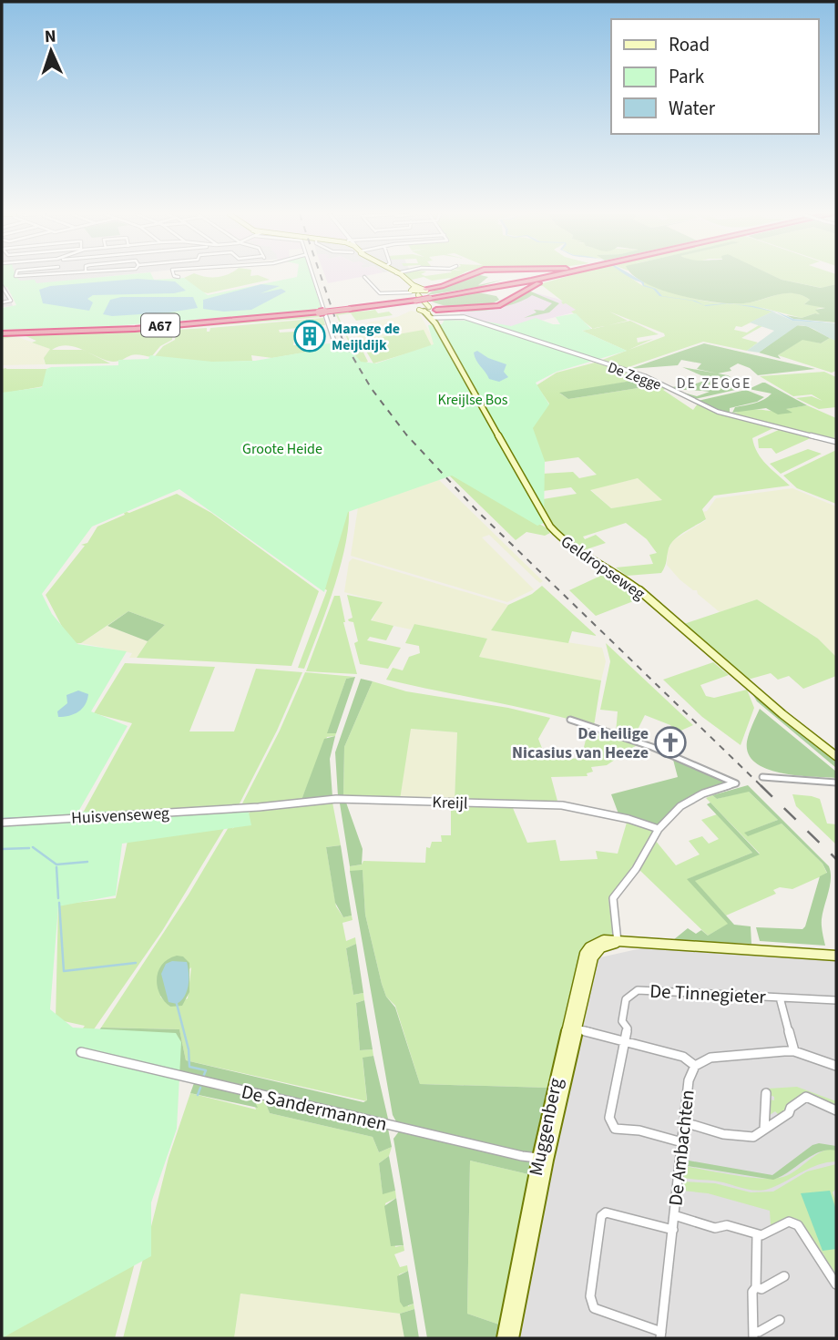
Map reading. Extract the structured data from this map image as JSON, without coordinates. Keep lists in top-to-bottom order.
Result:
{
  "streets": {
    "highway": ["A67"],
    "main road": ["Geldropseweg", "Muggenberg"],
    "street": [
      "De Zegge",
      "Kreijl",
      "Huisvenseweg",
      "De Tinnegieter",
      "De Sandermannen",
      "De Ambachten"
    ]
  },
  "crossings": [
    ["A67", "De Zegge"],
    ["A67", "Geldropseweg"],
    ["De Zegge", "Geldropseweg"],
    ["Kreijl", "Huisvenseweg"],
    ["De Sandermannen", "Muggenberg"]
  ],
  "districts": ["DE ZEGGE"],
  "parks": ["Kreijlse Bos", "Groote Heide"],
  "places": {
    "building": ["Manege de Meijldijk"],
    "church": ["De heilige Nicasius van Heeze"]
  },
  "legend": ["Road", "Park", "Water"],
  "north": "top"
}
